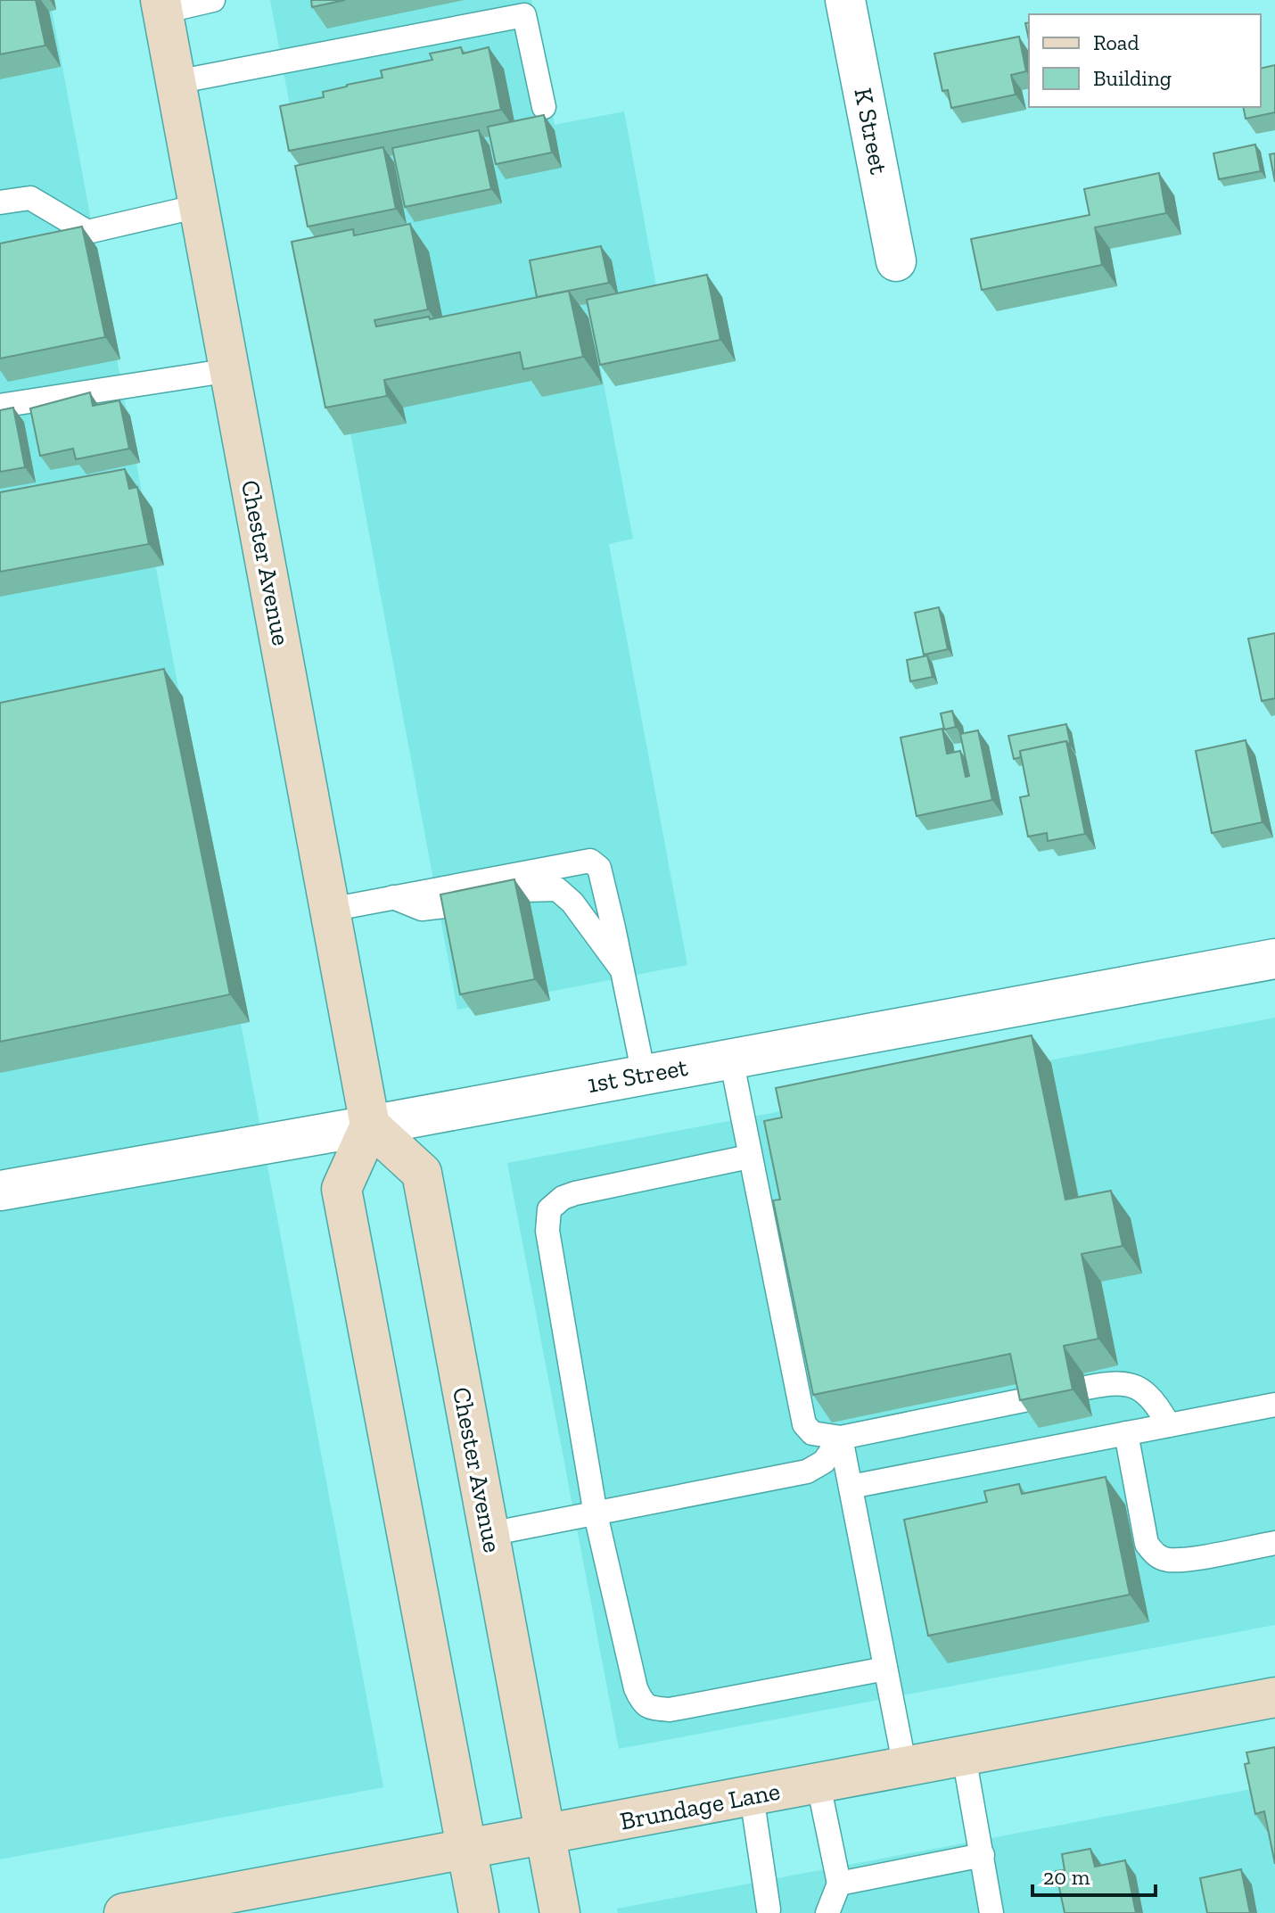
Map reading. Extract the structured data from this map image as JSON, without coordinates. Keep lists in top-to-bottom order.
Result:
{
  "streets": {
    "main road": ["Chester Avenue", "Brundage Lane"],
    "street": ["K Street", "1st Street"]
  },
  "crossings": [
    ["Chester Avenue", "1st Street"],
    ["Chester Avenue", "Brundage Lane"]
  ],
  "legend": ["Road", "Building"],
  "scale_bar": "20 m"
}
